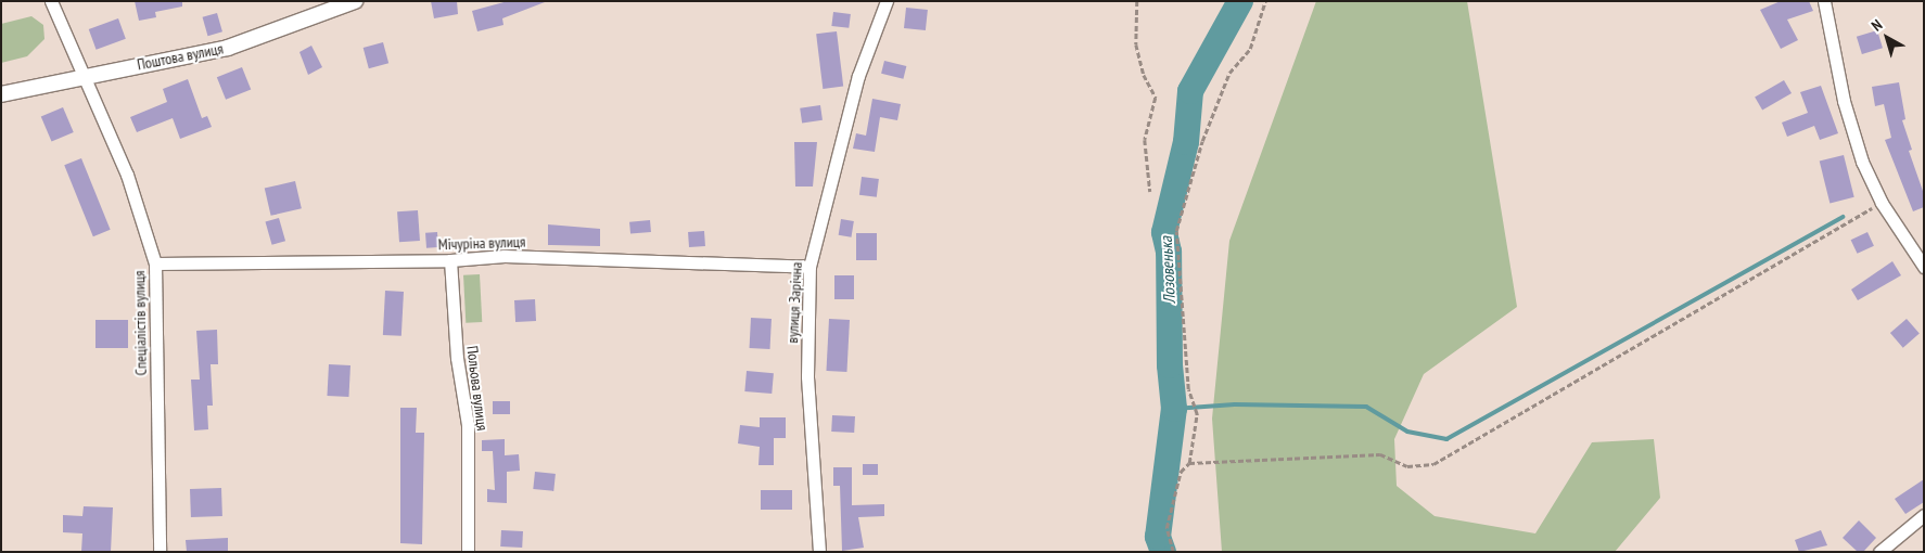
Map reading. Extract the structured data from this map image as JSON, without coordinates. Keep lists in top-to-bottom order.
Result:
{
  "streets": {
    "street": [
      "Поштова вулиця",
      "Мічуріна вулиця",
      "вулиця Зарічна",
      "Спеціалістів вулиця",
      "Польова вулиця"
    ]
  },
  "crossings": [
    ["Поштова вулиця", "Спеціалістів вулиця"],
    ["Мічуріна вулиця", "вулиця Зарічна"],
    ["Мічуріна вулиця", "Спеціалістів вулиця"],
    ["Мічуріна вулиця", "Польова вулиця"]
  ],
  "water": ["Лозовенька"],
  "north": "top left"
}
